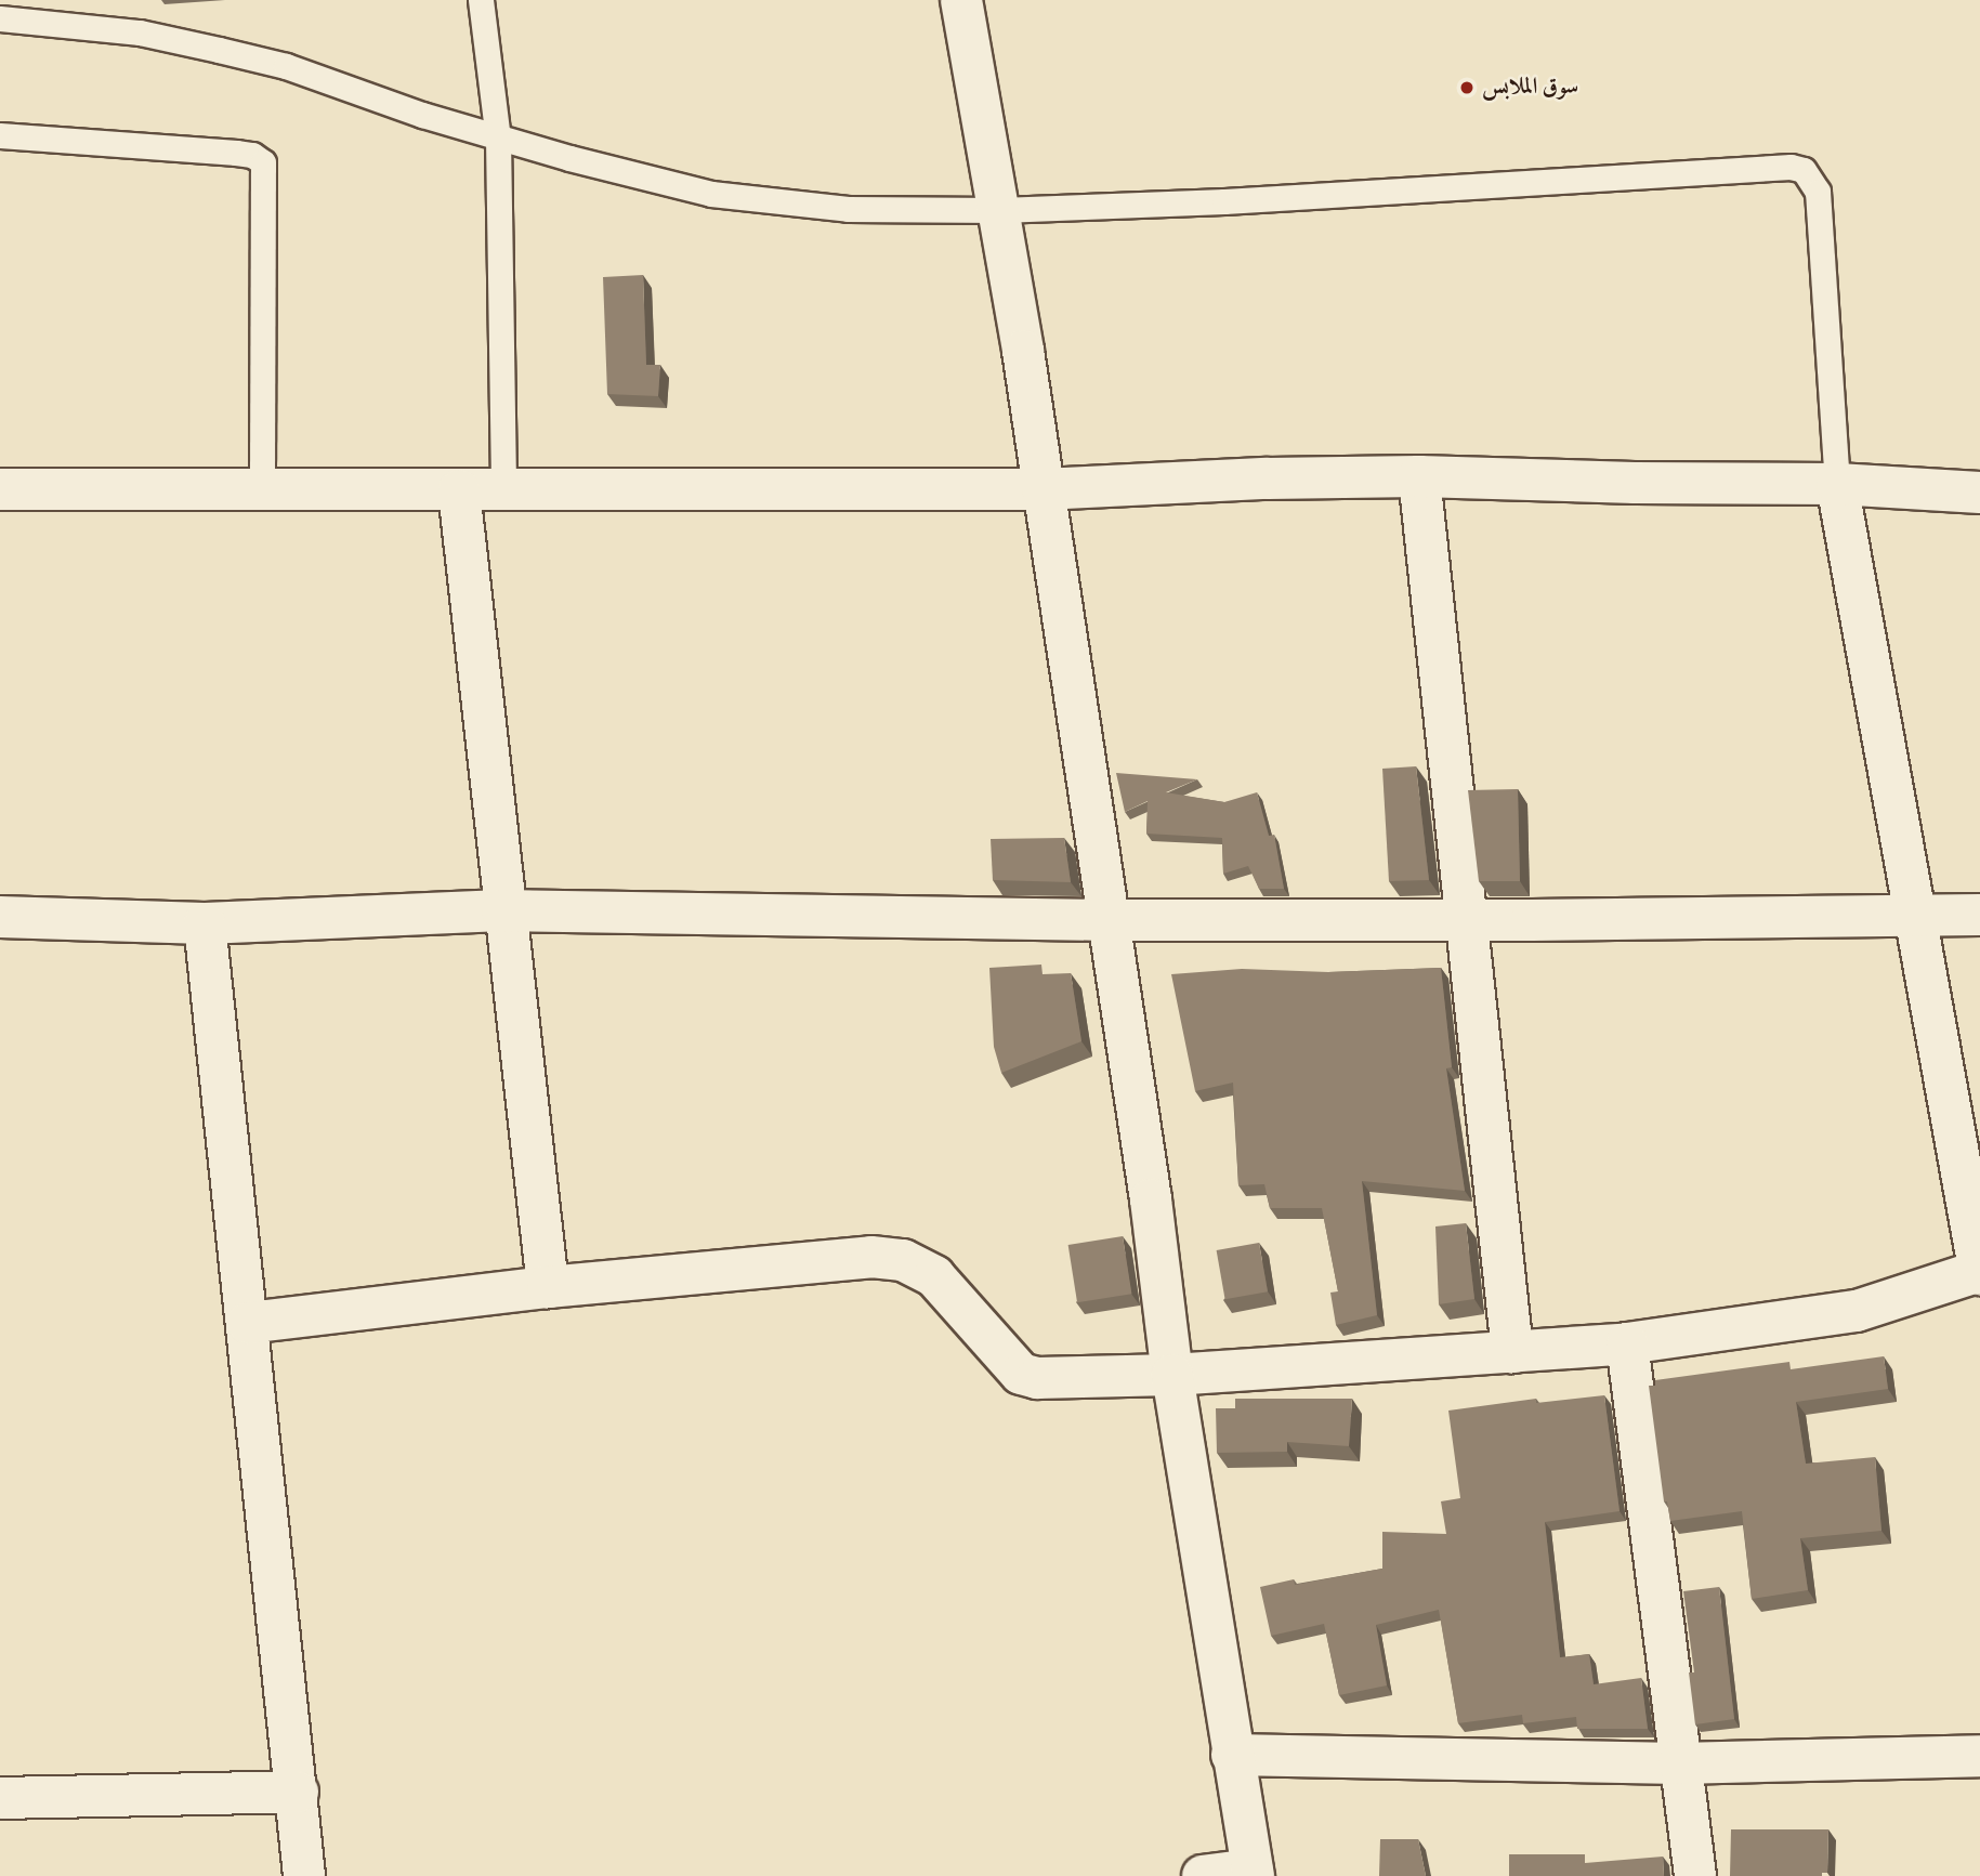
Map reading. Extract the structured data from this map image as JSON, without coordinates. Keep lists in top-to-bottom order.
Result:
{
  "places": ["سوق الملابس"]
}
